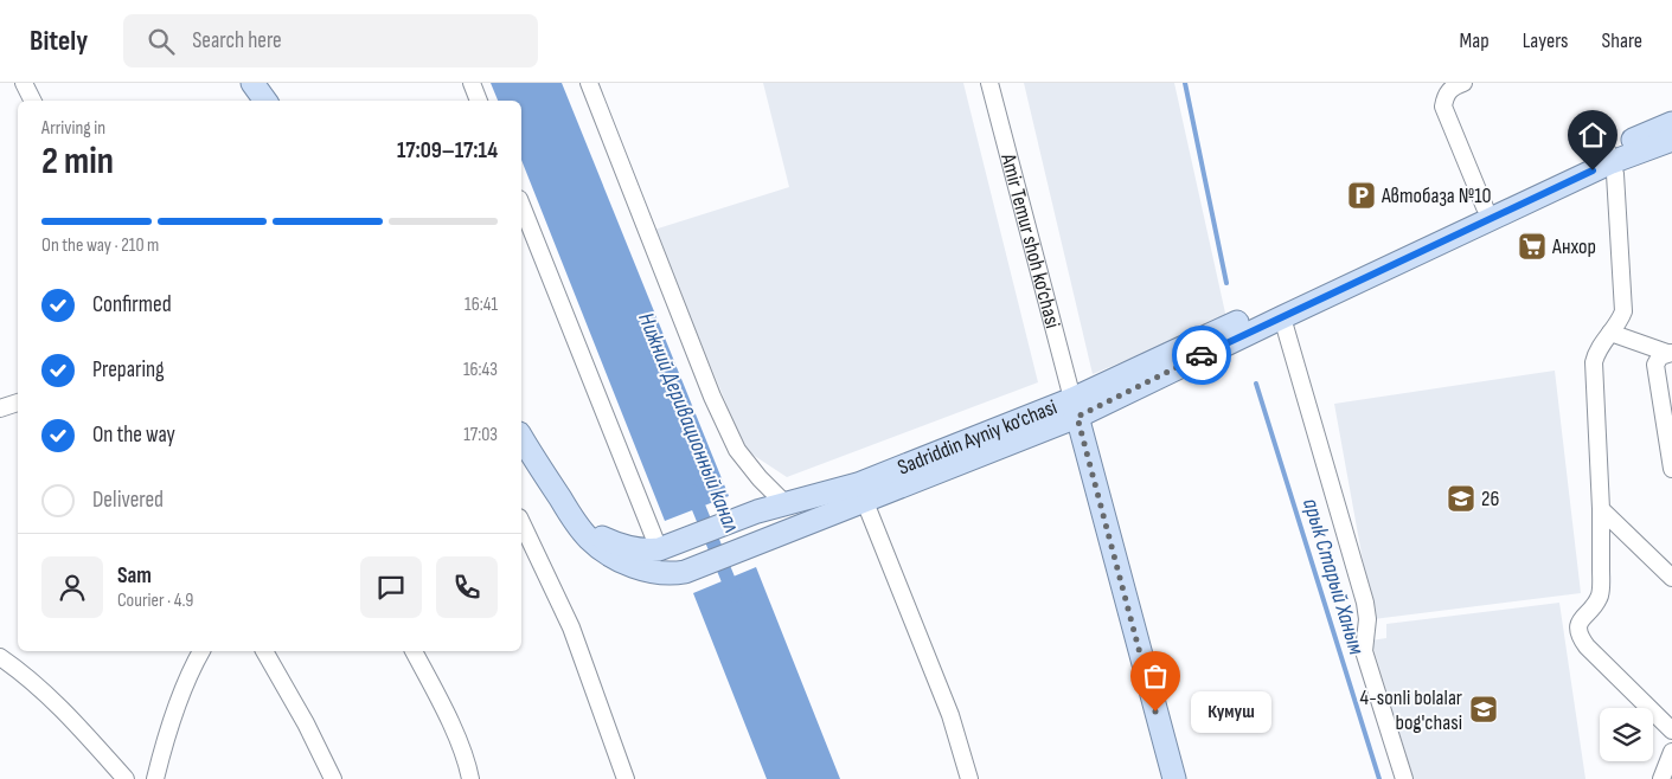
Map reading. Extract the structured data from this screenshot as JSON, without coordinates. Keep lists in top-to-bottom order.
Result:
{
  "streets": {
    "main road": ["Amir Temur shoh ko‘chasi", "Sadriddin Ayniy ko‘chasi"]
  },
  "crossings": [
    ["Amir Temur shoh ko‘chasi", "Sadriddin Ayniy ko‘chasi"]
  ],
  "water": ["Нижний Деривационный канал", "арык Старый Ханым"],
  "places": {
    "parking": ["Автобаза №10"],
    "supermarket": ["Анхор"],
    "school or university": ["26", "4-sonli bolalar bog'chasi"],
    "other": ["Кумуш"]
  },
  "page": {
    "header": "Bitely",
    "search": "Search here",
    "nav": ["Map", "Layers", "Share"],
    "heading": ["2 min", "Arriving in", "17:09–17:14"],
    "panel": ["Sam", "Courier · 4.9"],
    "bar": "On the way · 210 m",
    "list": [
      ["Confirmed", "16:41"],
      ["Preparing", "16:43"],
      ["On the way", "17:03"],
      "Delivered"
    ],
    "bubble": "Кумуш"
  }
}
